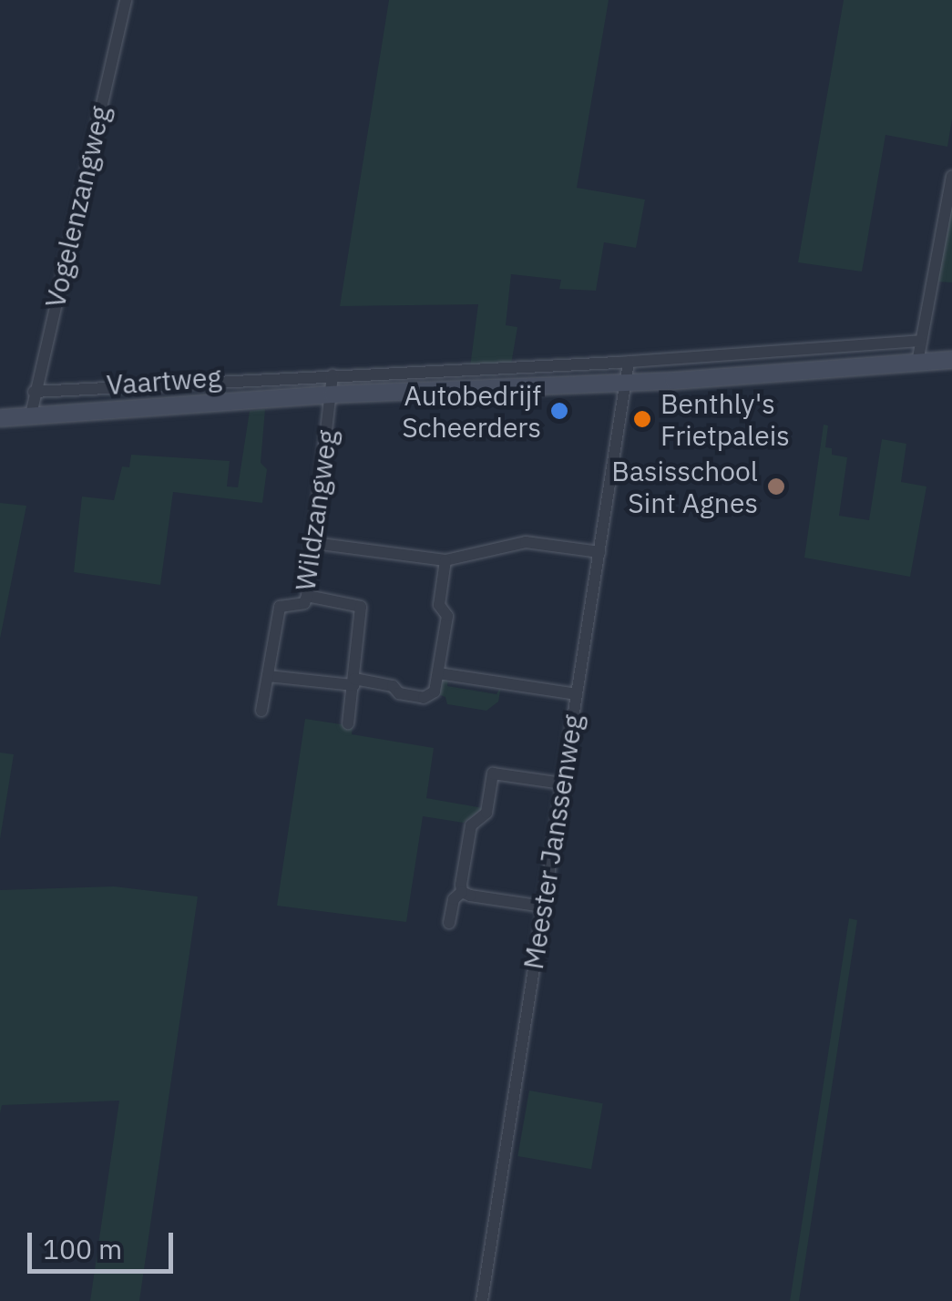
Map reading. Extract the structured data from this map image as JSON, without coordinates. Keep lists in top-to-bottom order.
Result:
{
  "streets": {
    "street": [
      "Vogelenzangweg",
      "Vaartweg",
      "Wildzangweg",
      "Meester Janssenweg"
    ]
  },
  "crossings": [
    ["Vogelenzangweg", "Vaartweg"],
    ["Vaartweg", "Wildzangweg"],
    ["Vaartweg", "Meester Janssenweg"]
  ],
  "places": ["Autobedrijf Scheerders", "Benthly's Frietpaleis", "Basisschool Sint Agnes"],
  "scale_bar": "100 m"
}
